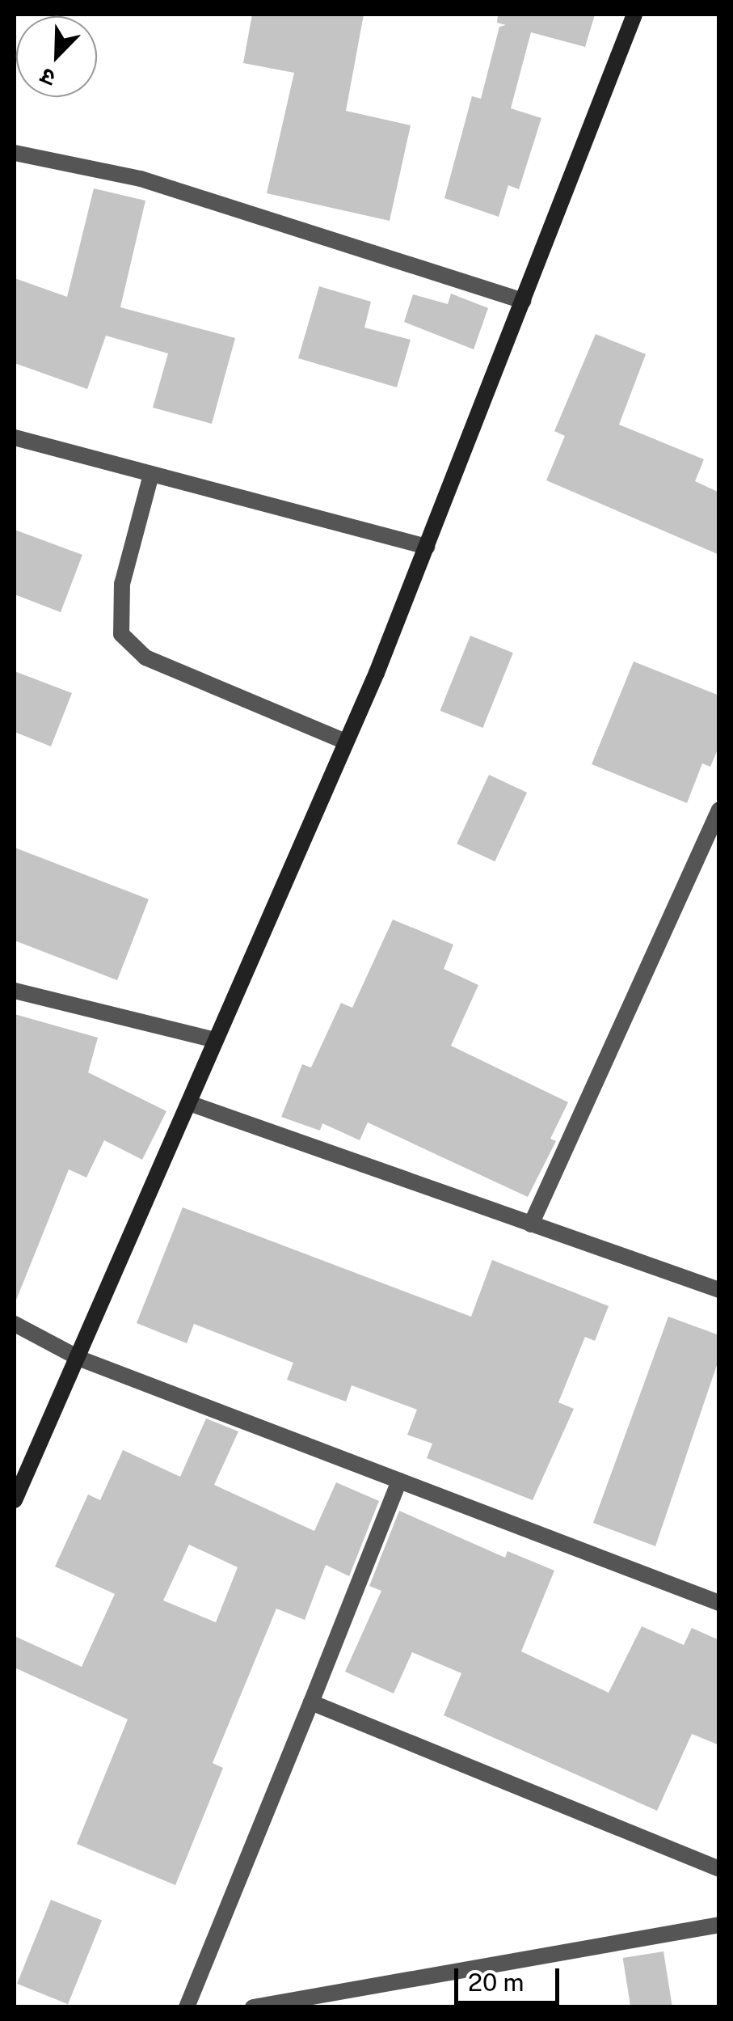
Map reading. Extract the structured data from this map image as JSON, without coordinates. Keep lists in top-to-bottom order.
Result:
{
  "scale_bar": "20 m",
  "north": "bottom left"
}
